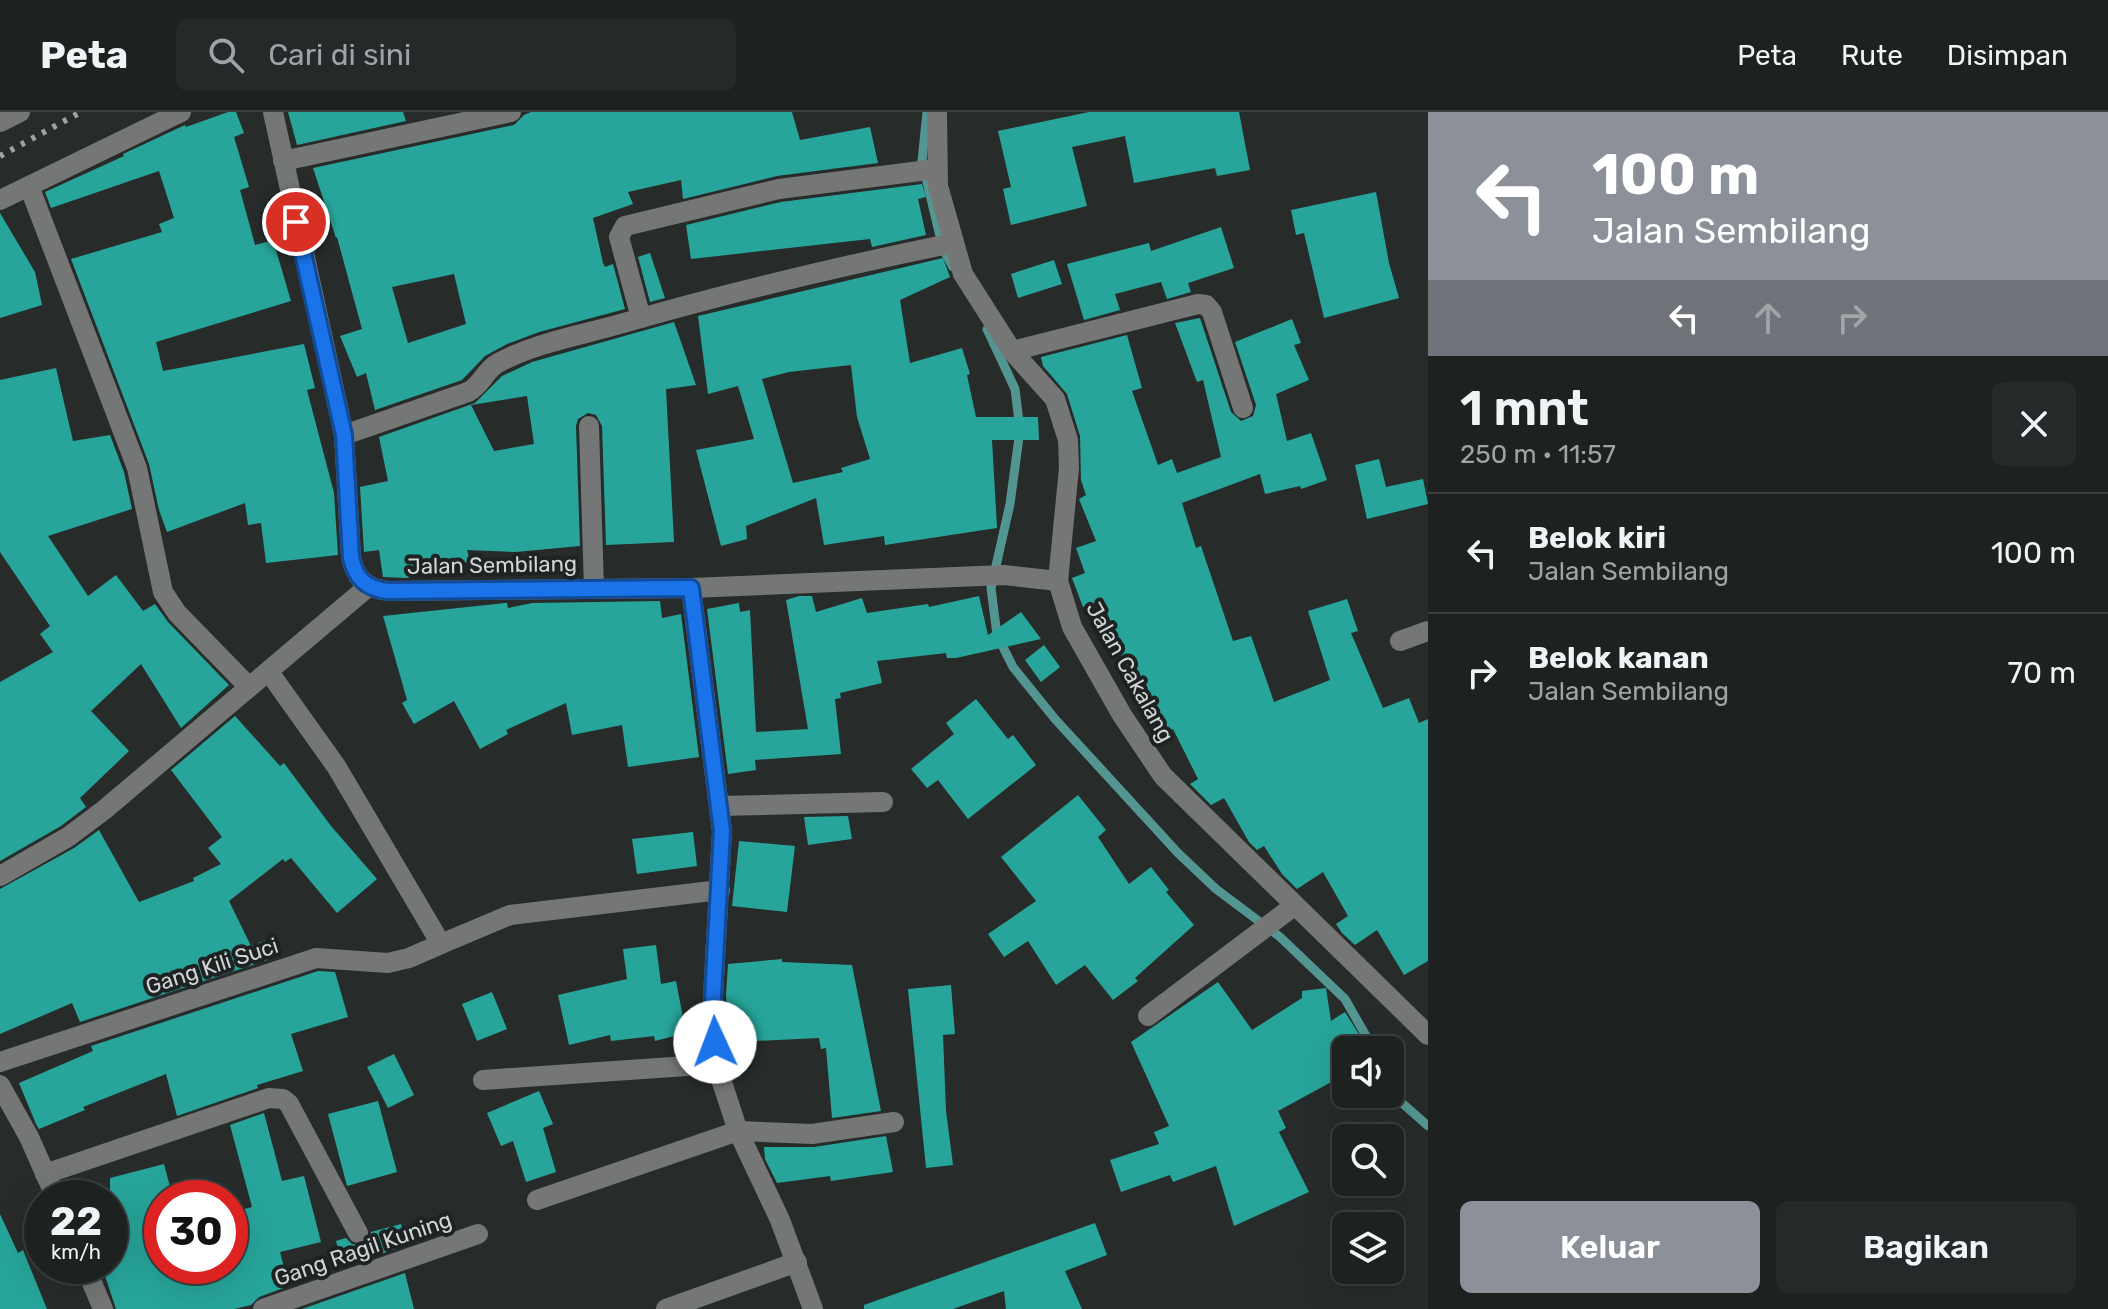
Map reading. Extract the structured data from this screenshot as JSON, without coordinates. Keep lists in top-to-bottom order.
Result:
{
  "streets": {
    "street": [
      "Jalan Sembilang",
      "Jalan Cakalang",
      "Gang Kili Suci",
      "Gang Ragil Kuning"
    ]
  },
  "crossings": [
    ["Jalan Sembilang", "Jalan Cakalang"]
  ],
  "page": {
    "header": "Peta",
    "search": "Cari di sini",
    "nav": ["Peta", "Rute", "Disimpan"],
    "turn": ["100 m", "Jalan Sembilang"],
    "heading": ["1 mnt", "250 m · 11:57"],
    "list": [
      {
        "name": "Belok kiri",
        "note": "Jalan Sembilang",
        "value": "100 m"
      },
      {
        "name": "Belok kanan",
        "note": "Jalan Sembilang",
        "value": "70 m"
      }
    ],
    "speed": "22 km/h",
    "limit": "30",
    "buttons": ["Keluar", "Bagikan"]
  }
}
